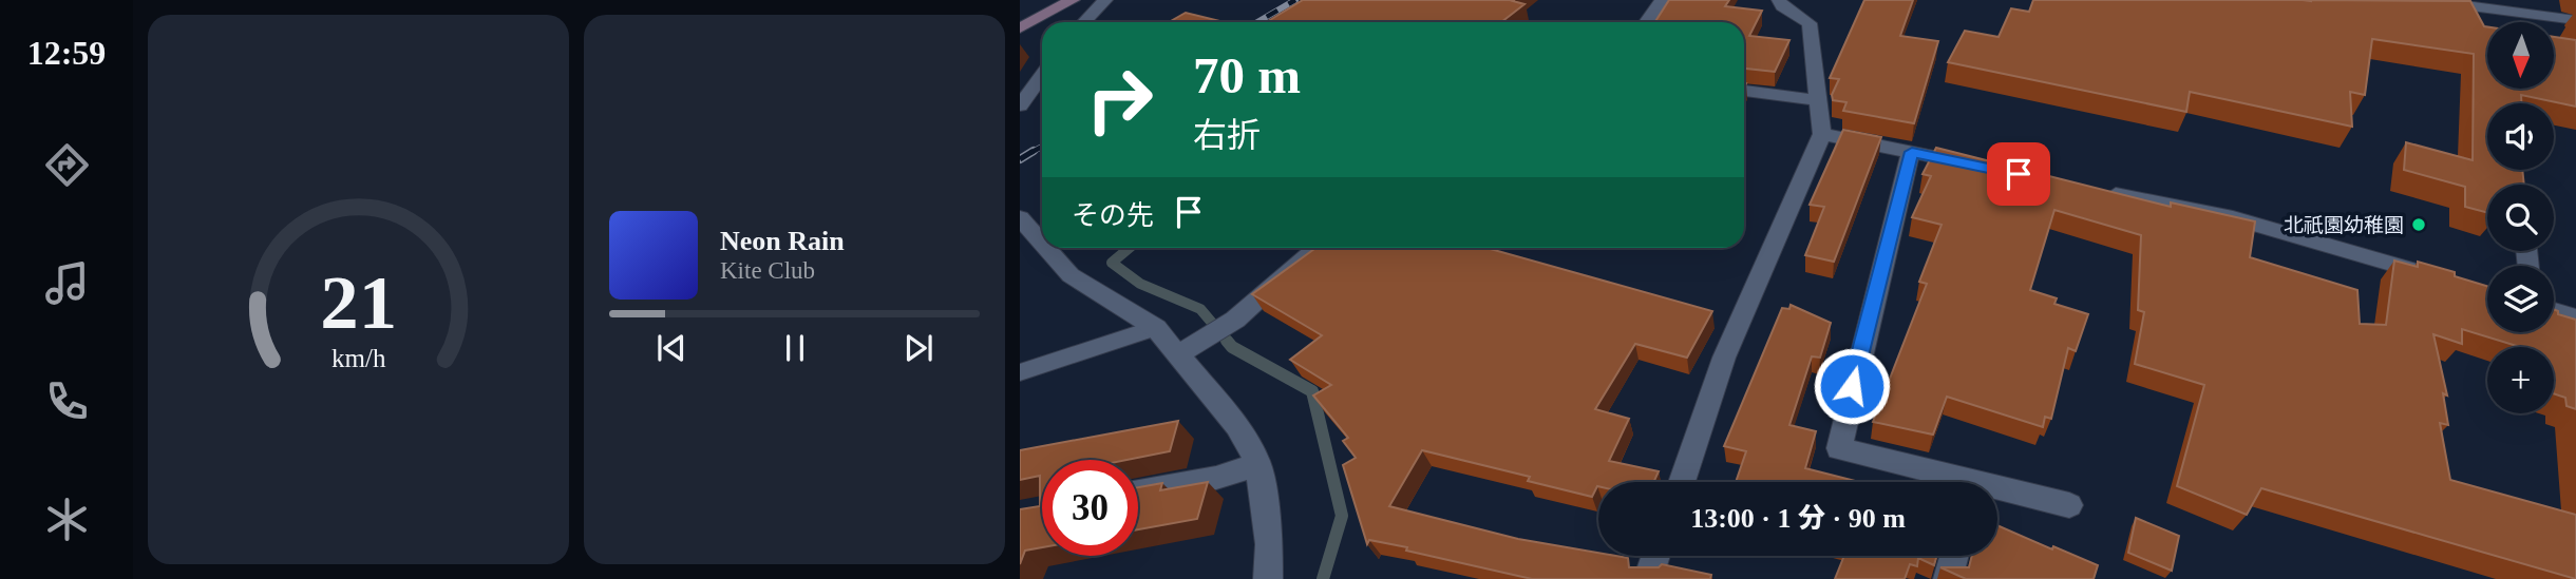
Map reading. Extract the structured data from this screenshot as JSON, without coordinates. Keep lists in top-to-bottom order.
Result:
{
  "places": ["北祇園幼稚園"],
  "north": "bottom",
  "page": {
    "tabs": "12:59",
    "map_buttons": "+",
    "turn": ["70 m", "右折"],
    "then": "その先",
    "song": ["Neon Rain", "Kite Club"],
    "limit": "30",
    "trip": "13:00 · 1 分 · 90 m",
    "gauge": ["21", "km/h"]
  }
}
